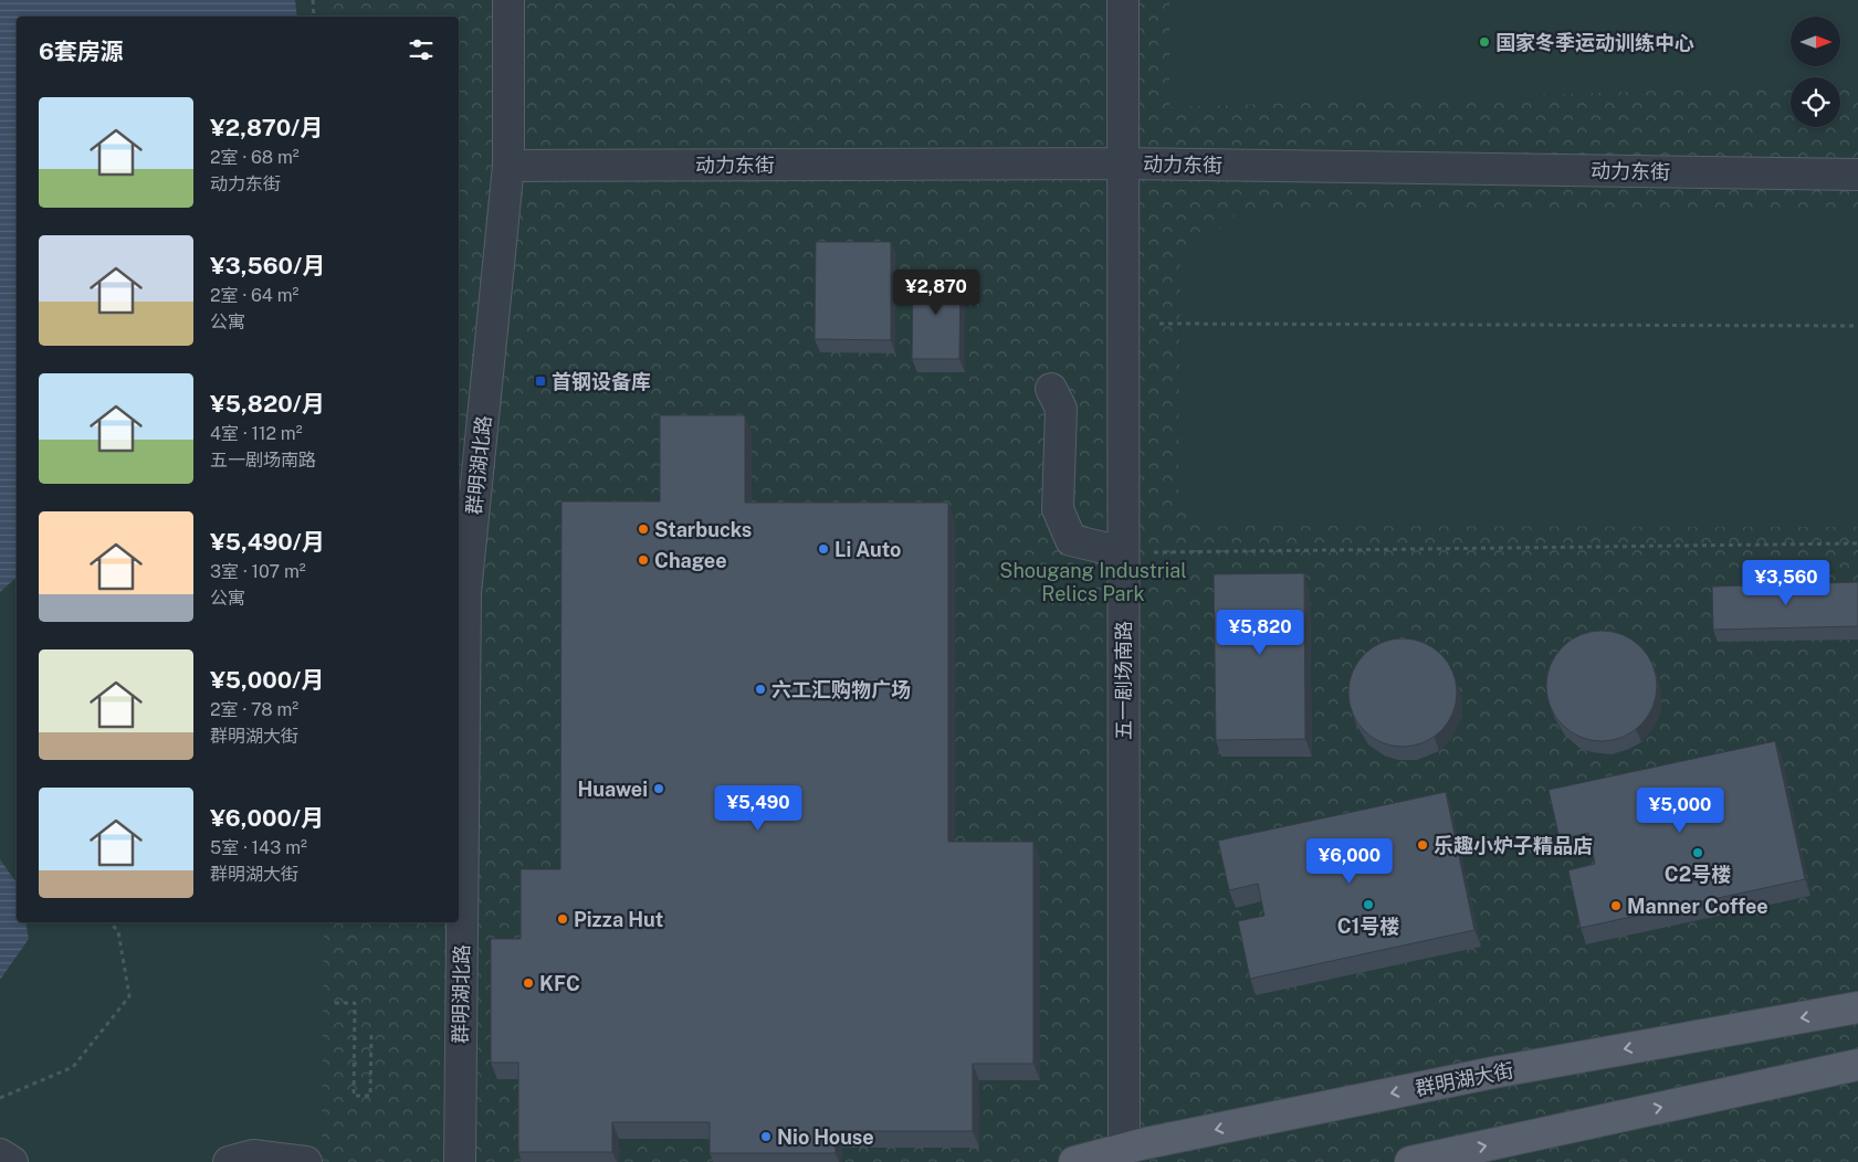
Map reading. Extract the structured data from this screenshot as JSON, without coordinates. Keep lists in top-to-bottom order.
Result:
{
  "streets": {
    "main road": ["群明湖大街"],
    "street": ["动力东街", "群明湖北路", "五一剧场南路"]
  },
  "crossings": [
    ["动力东街", "群明湖北路"],
    ["动力东街", "五一剧场南路"],
    ["五一剧场南路", "群明湖大街"]
  ],
  "parks": ["Shougang Industrial Relics Park"],
  "places": {
    "other": [
      "国家冬季运动训练中心",
      "Starbucks",
      "Li Auto",
      "Chagee",
      "六工汇购物广场",
      "Huawei",
      "乐趣小炉子精品店",
      "C2号楼",
      "C1号楼",
      "Manner Coffee",
      "Pizza Hut",
      "KFC",
      "Nio House"
    ],
    "transit": ["首钢设备库"]
  },
  "north": "right",
  "page": {
    "heading": "6套房源",
    "list": [
      {
        "name": "¥2,870/月",
        "note": "2室 · 68 m² · 动力东街"
      },
      {
        "name": "¥3,560/月",
        "note": "2室 · 64 m² · 公寓"
      },
      {
        "name": "¥5,820/月",
        "note": "4室 · 112 m² · 五一剧场南路"
      },
      {
        "name": "¥5,490/月",
        "note": "3室 · 107 m² · 公寓"
      },
      {
        "name": "¥5,000/月",
        "note": "2室 · 78 m² · 群明湖大街"
      },
      {
        "name": "¥6,000/月",
        "note": "5室 · 143 m² · 群明湖大街"
      }
    ],
    "price": [
      "¥2,870",
      "¥3,560",
      "¥5,820",
      "¥5,490",
      "¥5,000",
      "¥6,000"
    ]
  }
}
